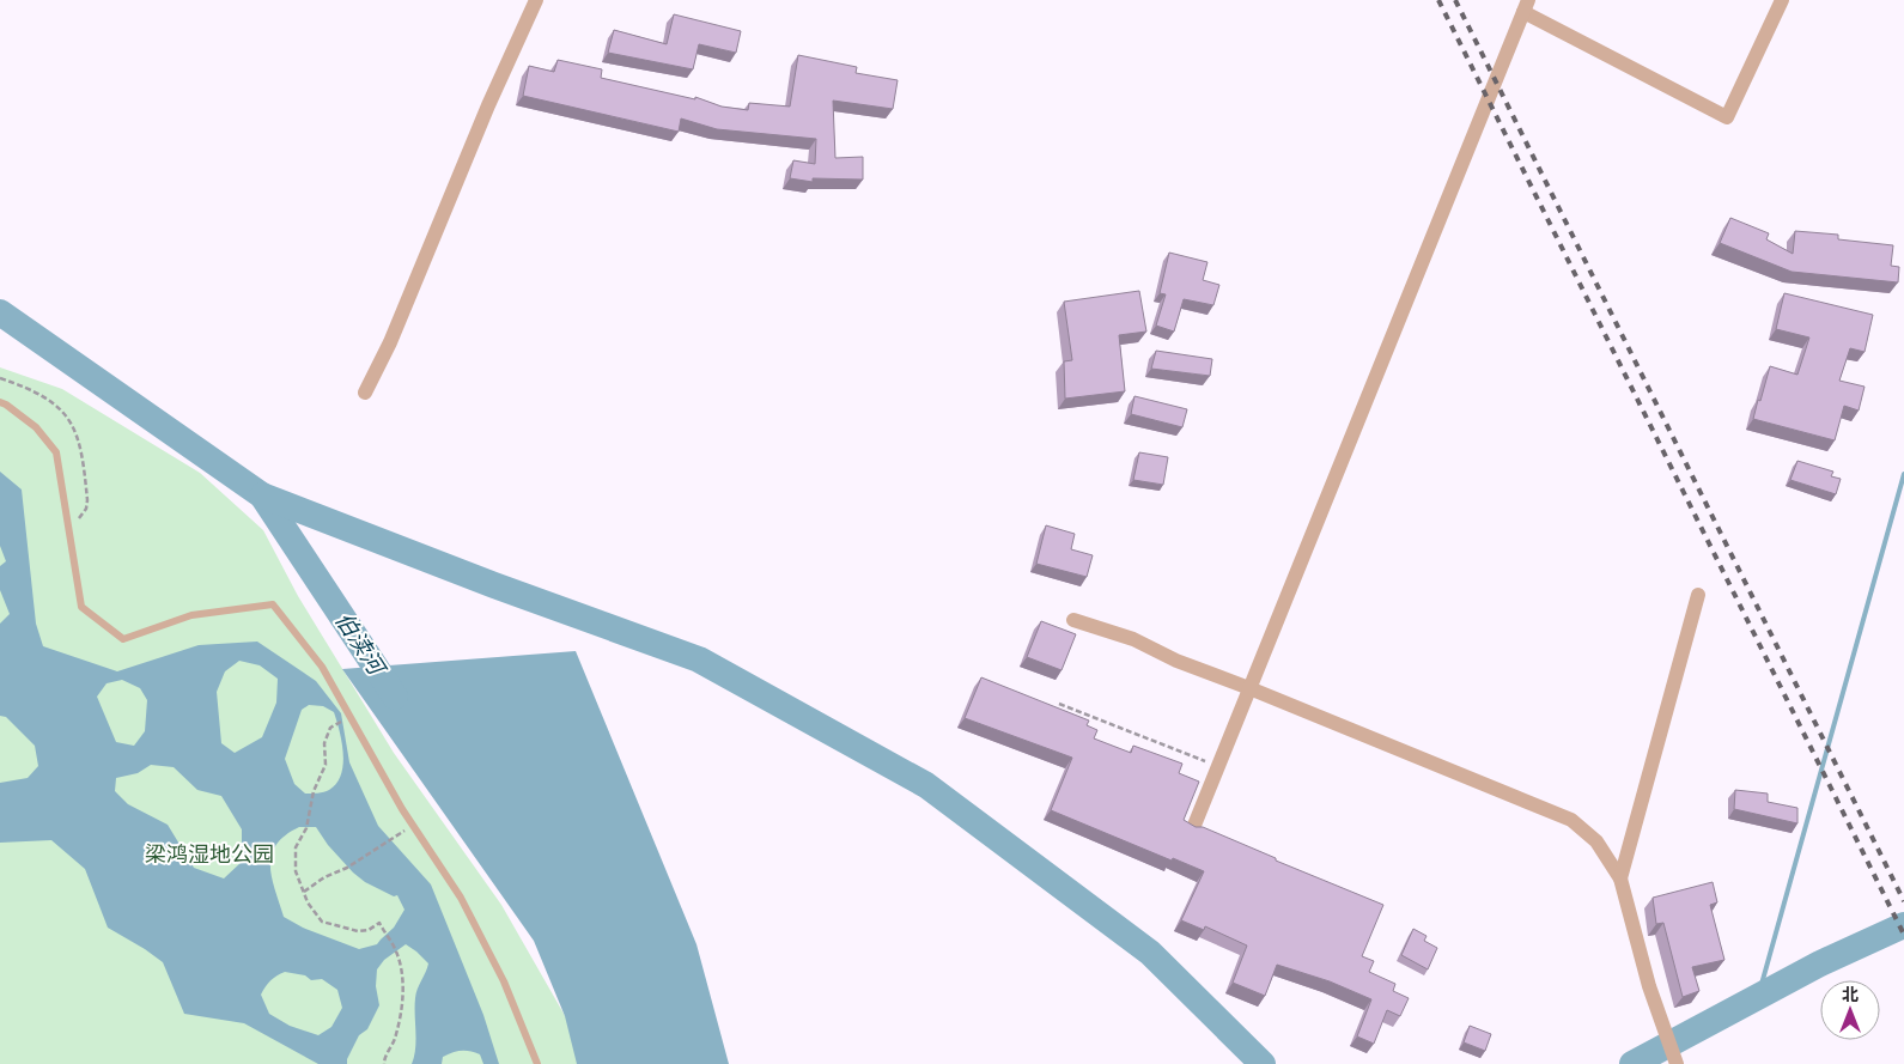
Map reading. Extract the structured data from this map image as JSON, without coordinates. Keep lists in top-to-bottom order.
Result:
{
  "water": ["伯渎河"],
  "parks": ["梁鸿湿地公园"],
  "north": "top"
}
